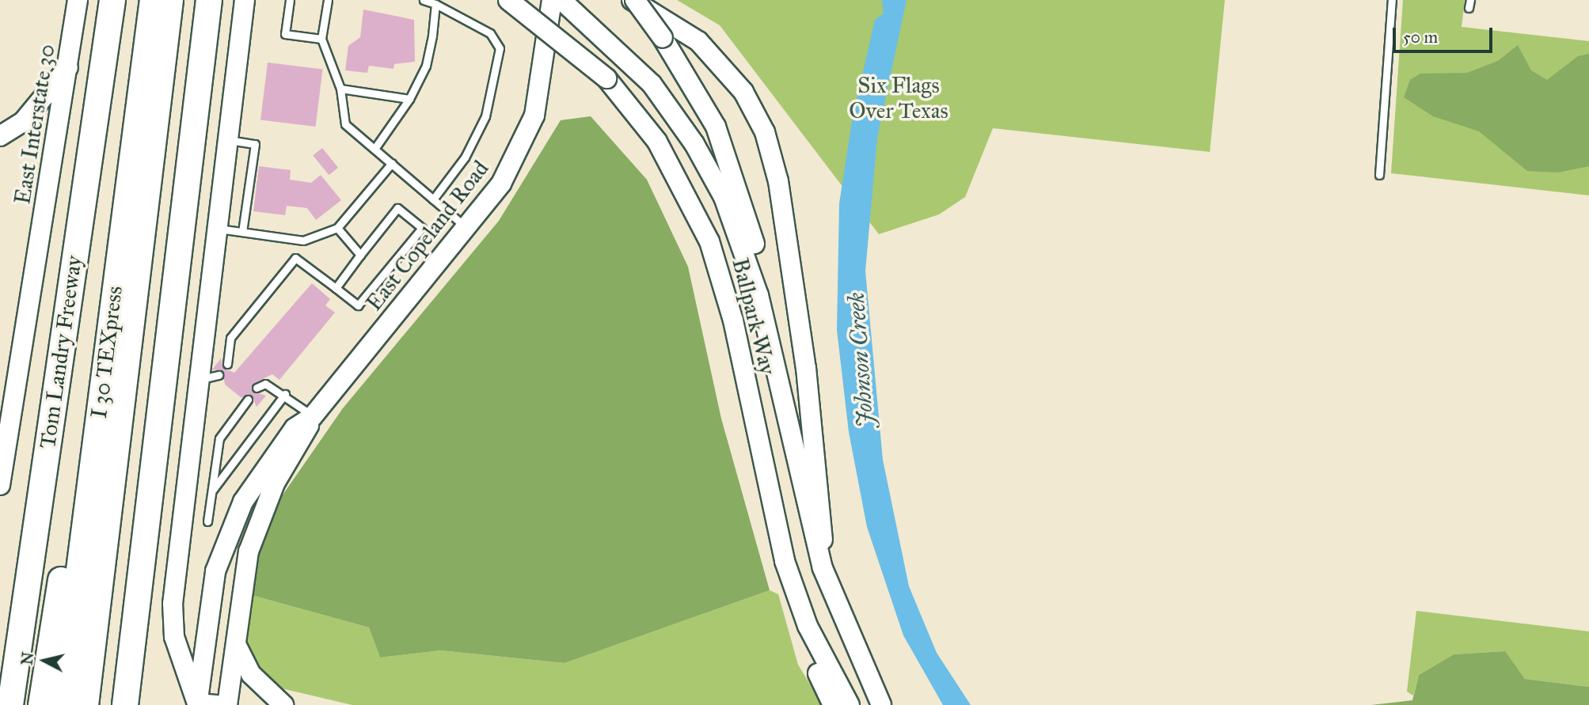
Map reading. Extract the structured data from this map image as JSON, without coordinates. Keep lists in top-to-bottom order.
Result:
{
  "streets": {
    "highway": ["Tom Landry Freeway", "I 30 TEXpress"],
    "main road": ["East Interstate 30", "East Copeland Road", "Ballpark Way"]
  },
  "water": ["Johnson Creek"],
  "parks": ["Six Flags Over Texas"],
  "scale_bar": "50 m",
  "north": "left"
}
